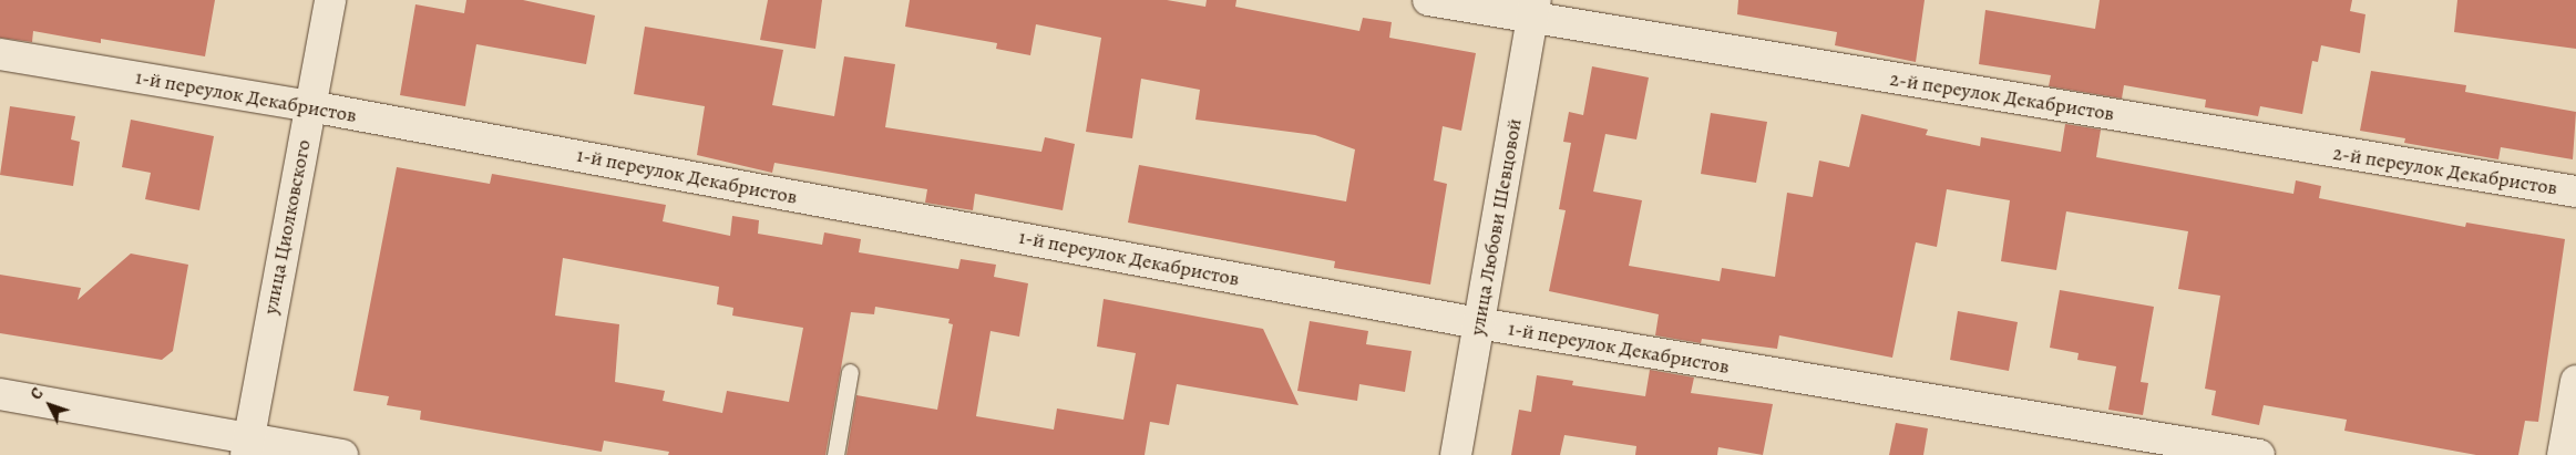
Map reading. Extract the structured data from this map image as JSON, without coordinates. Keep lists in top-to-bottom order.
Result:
{
  "streets": {
    "street": [
      "1-й переулок Декабристов",
      "2-й переулок Декабристов",
      "улица Циолковского",
      "улица Любови Шевцовой"
    ]
  },
  "crossings": [
    ["1-й переулок Декабристов", "улица Циолковского"],
    ["1-й переулок Декабристов", "улица Любови Шевцовой"],
    ["2-й переулок Декабристов", "улица Любови Шевцовой"]
  ],
  "north": "top left"
}
